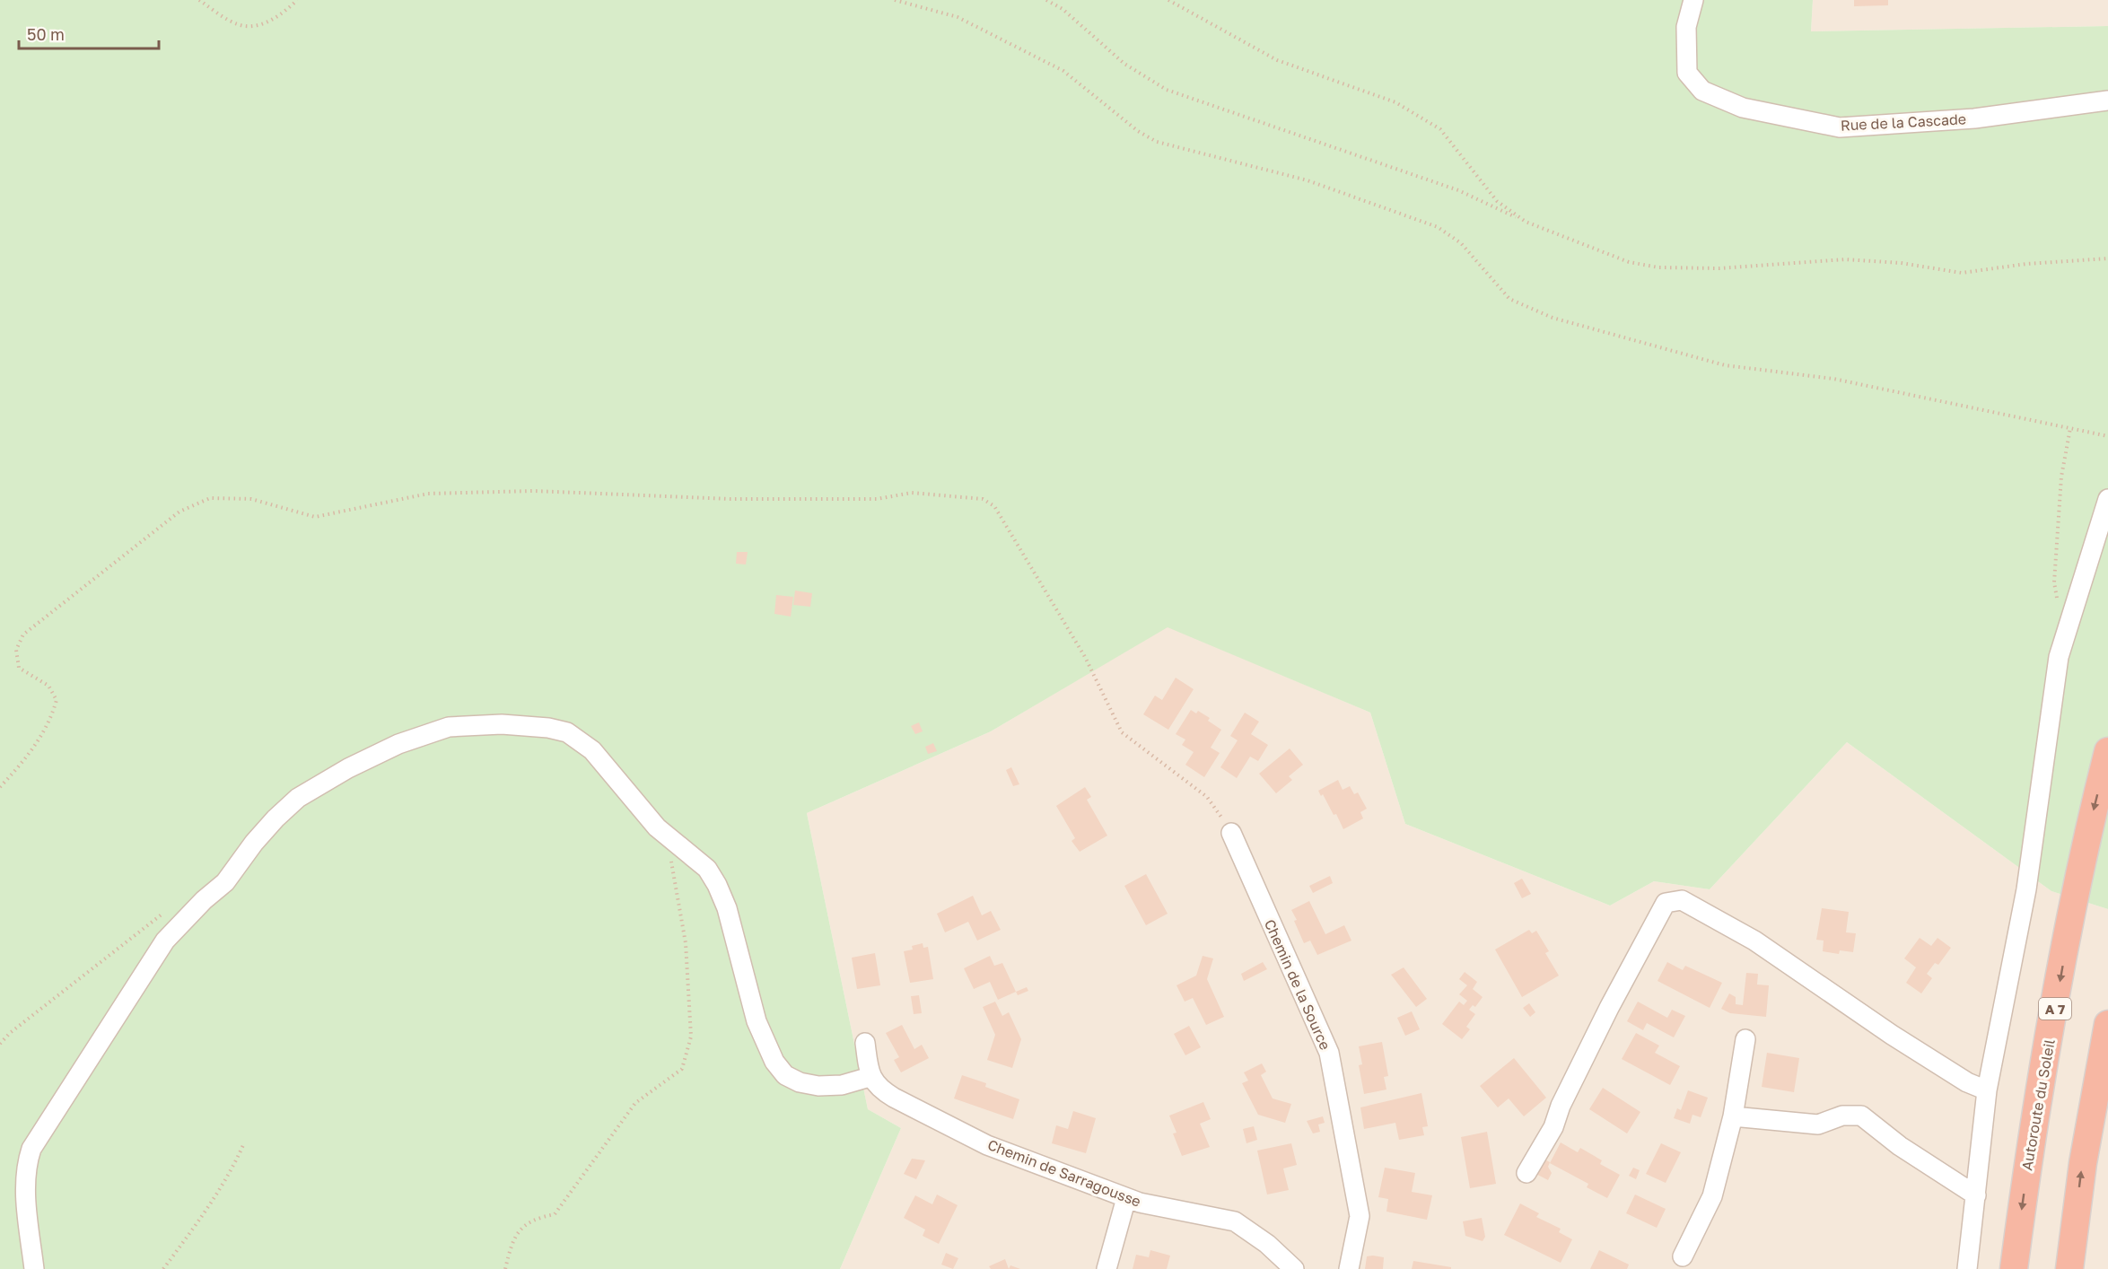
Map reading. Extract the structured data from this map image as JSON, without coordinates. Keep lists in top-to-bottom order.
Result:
{
  "streets": {
    "highway": ["A 7", "Autoroute du Soleil"],
    "street": ["Rue de la Cascade", "Chemin de la Source", "Chemin de Sarragousse"]
  },
  "scale_bar": "50 m"
}
